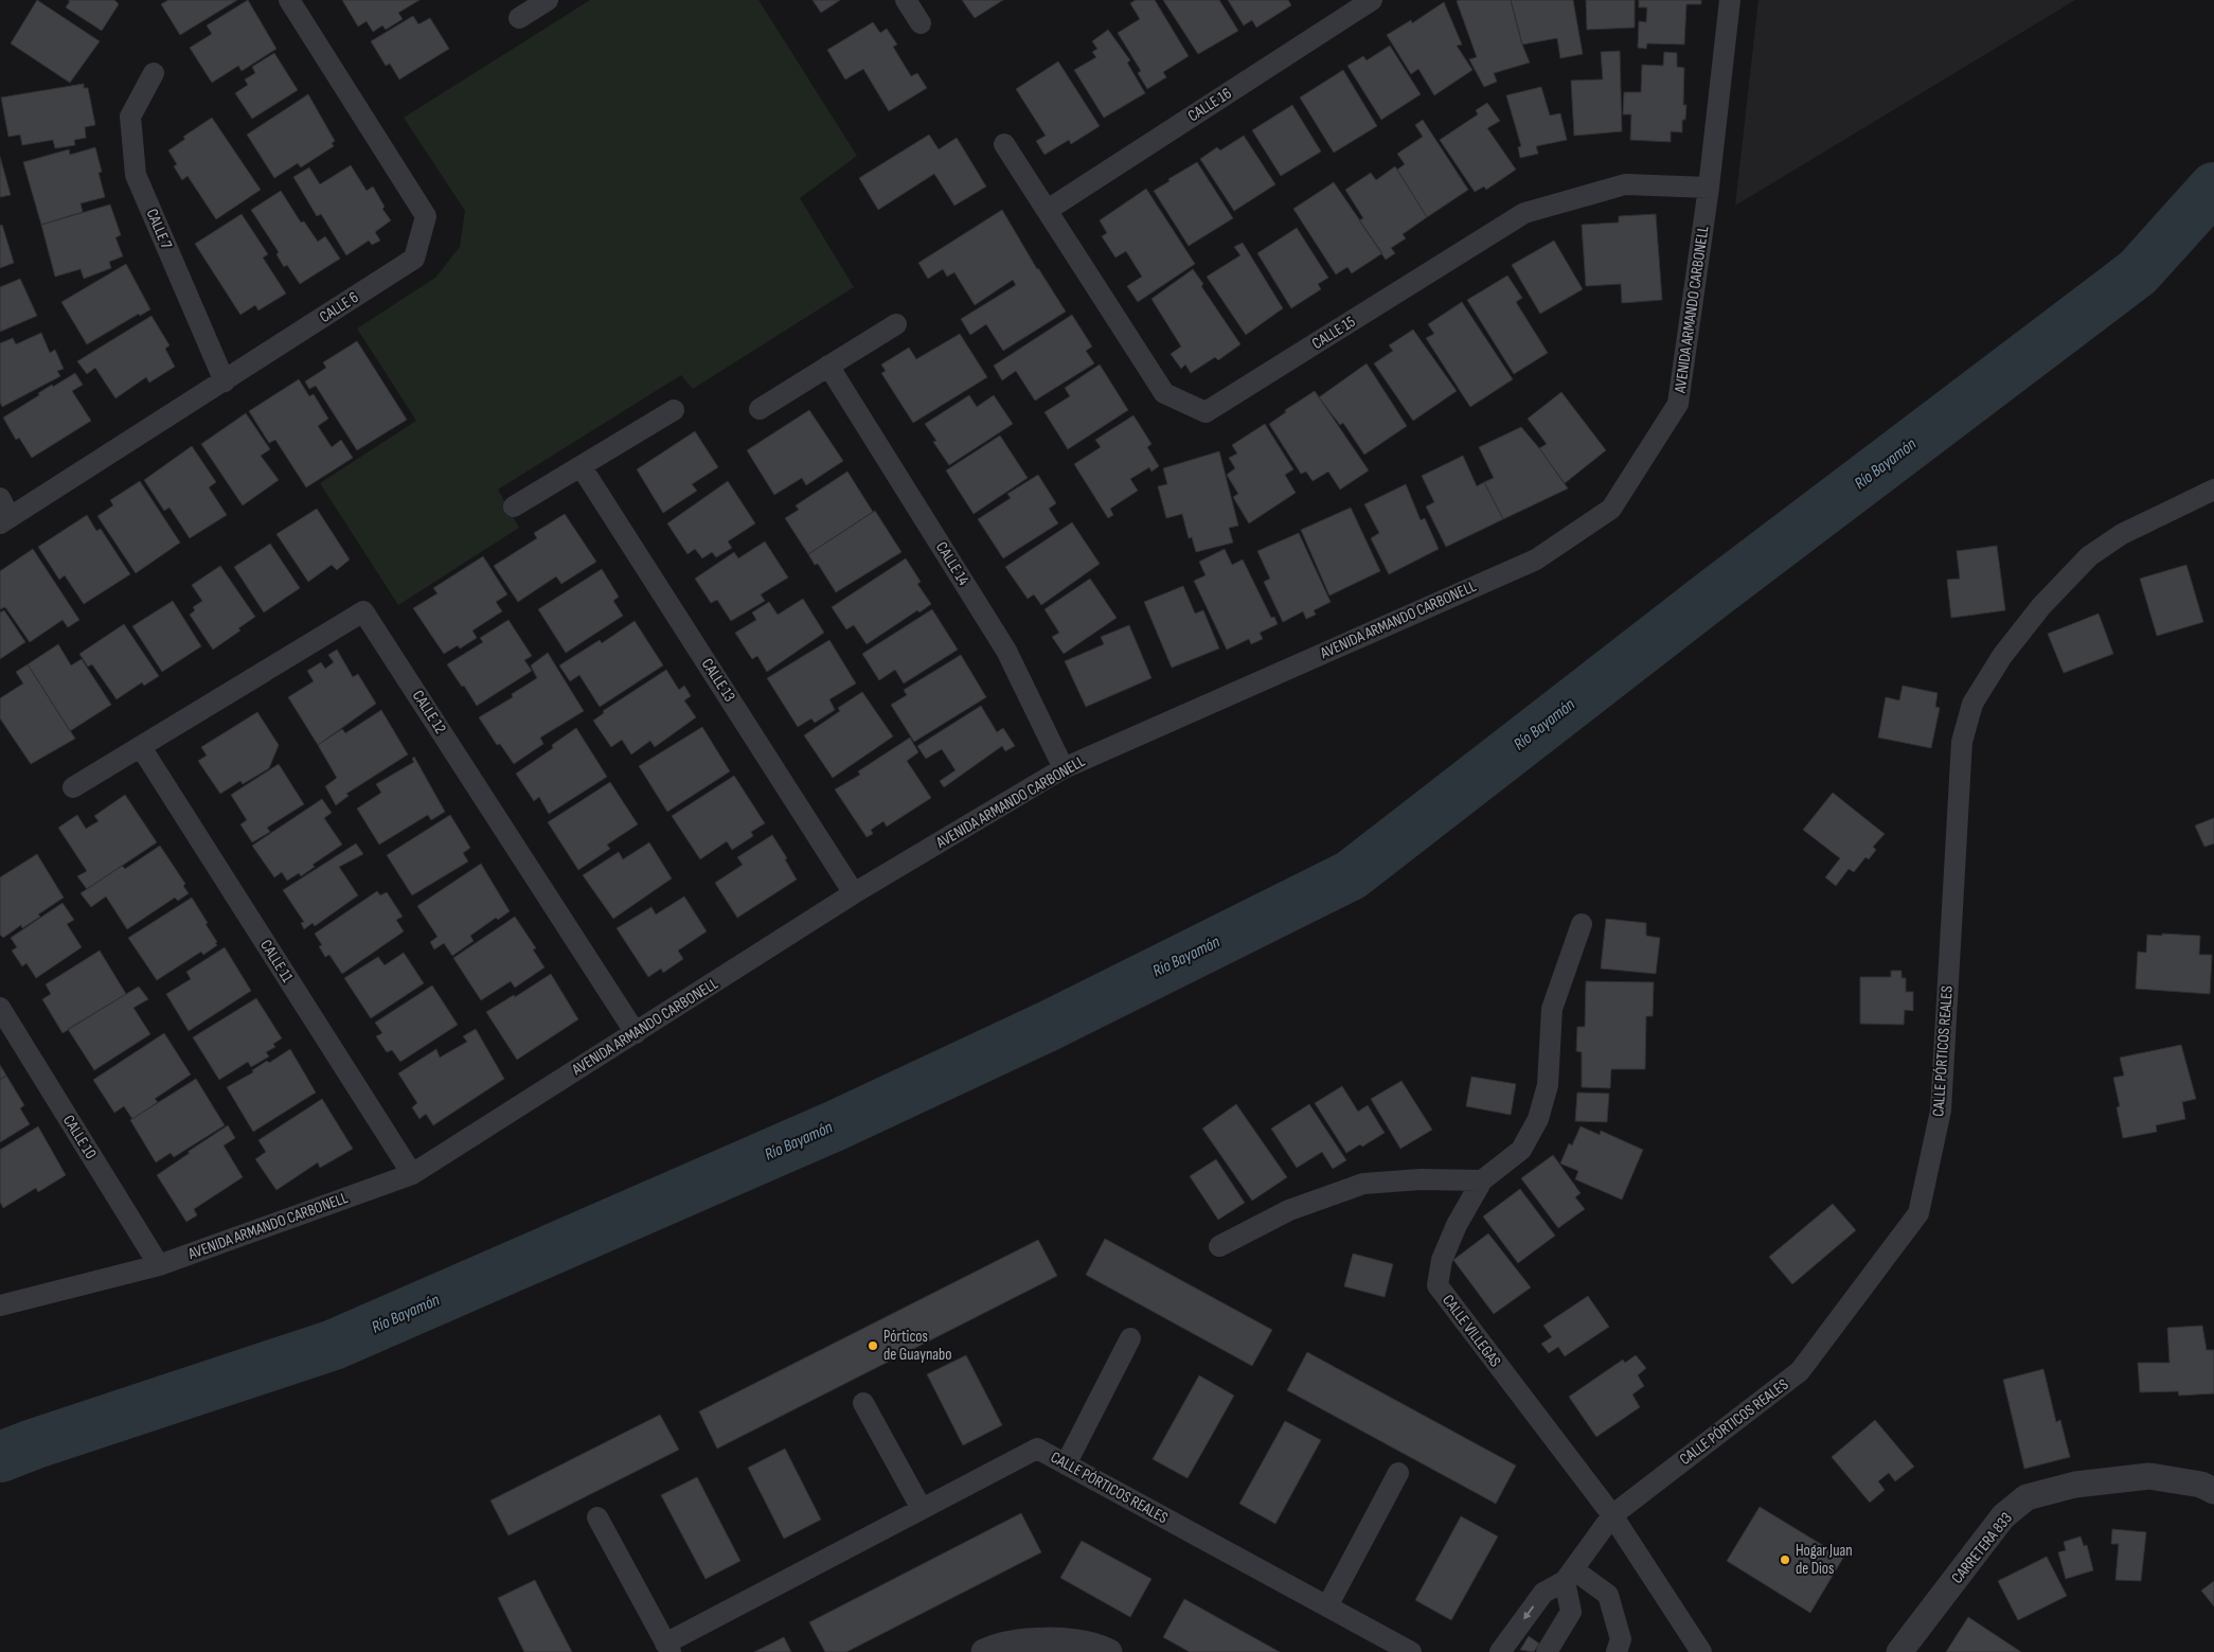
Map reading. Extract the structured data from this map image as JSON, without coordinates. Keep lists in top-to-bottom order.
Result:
{
  "streets": {
    "street": [
      "CALLE 16",
      "CALLE 7",
      "CALLE 6",
      "AVENIDA ARMANDO CARBONELL",
      "CALLE 15",
      "CALLE 14",
      "CALLE 13",
      "CALLE 12",
      "CALLE 11",
      "CALLE PÓRTICOS REALES",
      "CALLE 10",
      "CALLE VILLEGAS",
      "CARRETERA 833"
    ]
  },
  "crossings": [
    ["CALLE 16", "CALLE 15"],
    ["CALLE 7", "CALLE 6"],
    ["AVENIDA ARMANDO CARBONELL", "CALLE 15"],
    ["AVENIDA ARMANDO CARBONELL", "CALLE 14"],
    ["AVENIDA ARMANDO CARBONELL", "CALLE 13"],
    ["AVENIDA ARMANDO CARBONELL", "CALLE 12"],
    ["AVENIDA ARMANDO CARBONELL", "CALLE 11"],
    ["AVENIDA ARMANDO CARBONELL", "CALLE 10"],
    ["CALLE 12", "CALLE 11"],
    ["CALLE PÓRTICOS REALES", "CALLE VILLEGAS"]
  ],
  "water": ["Río Bayamón"],
  "places": ["Pórticos de Guaynabo", "Hogar Juan de Dios"]
}
